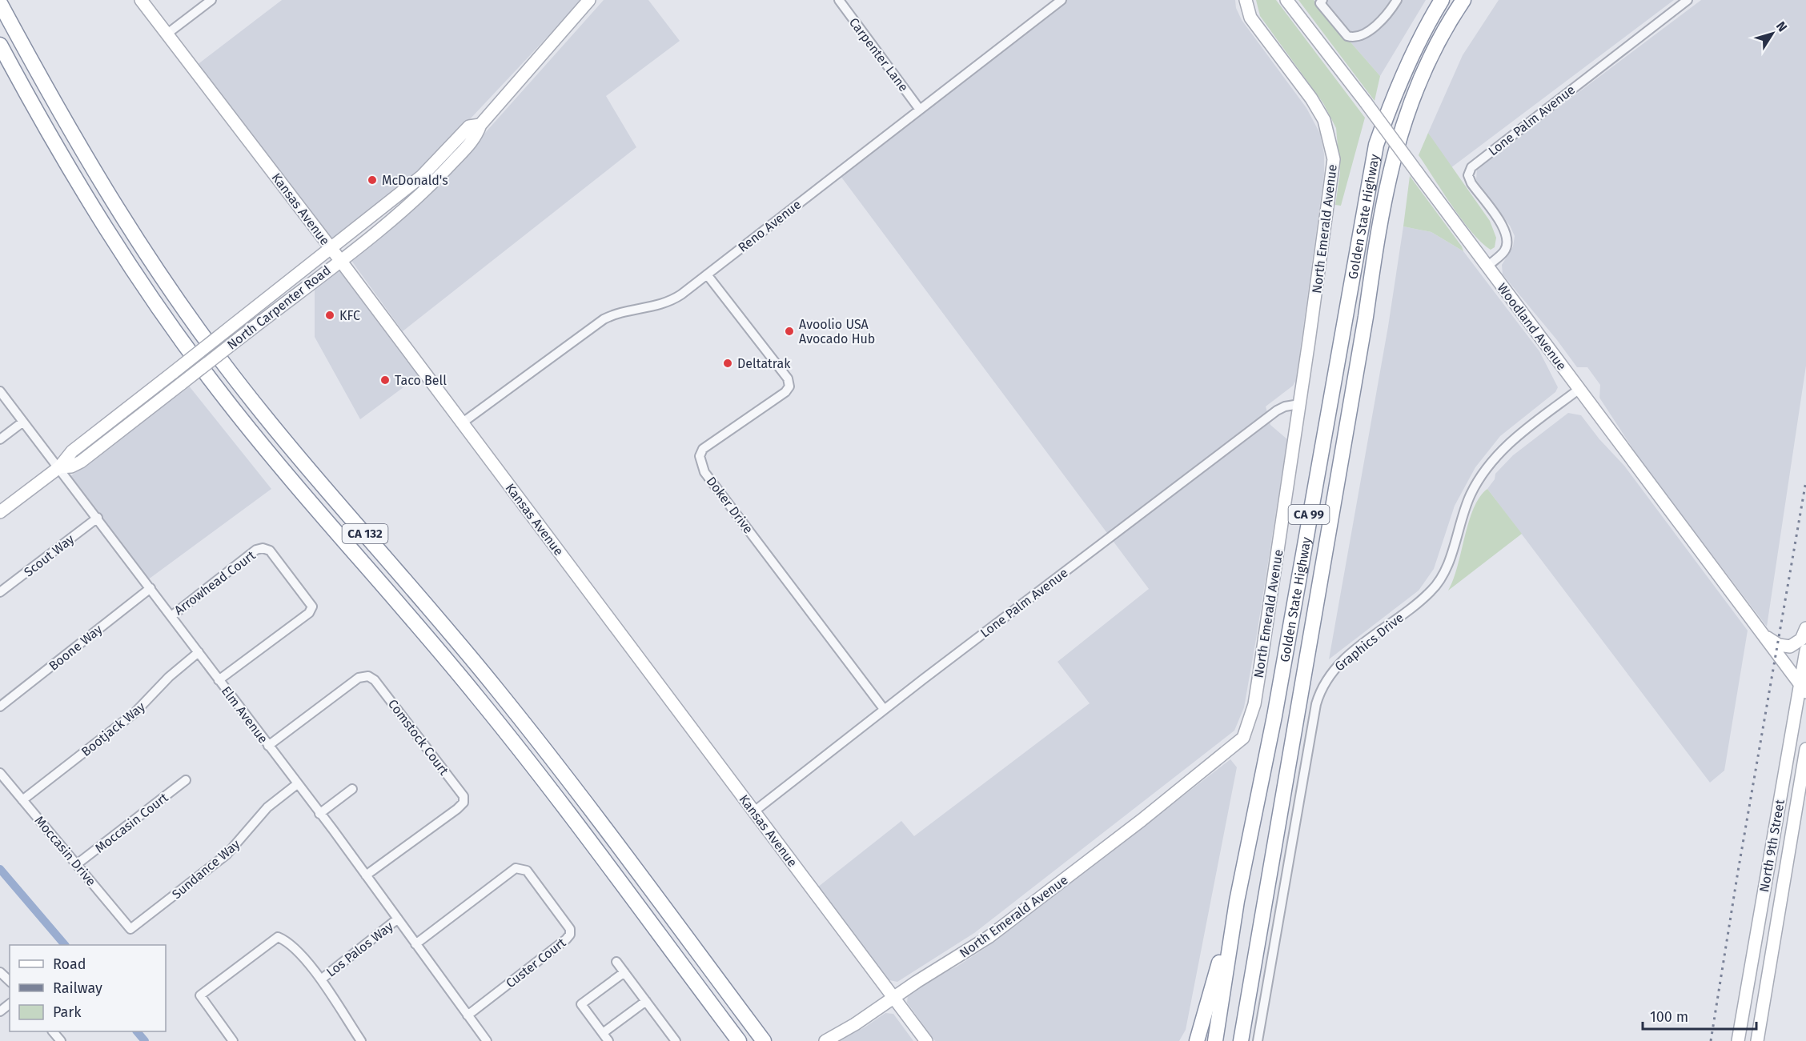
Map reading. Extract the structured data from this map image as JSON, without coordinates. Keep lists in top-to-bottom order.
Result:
{
  "streets": {
    "highway": ["Golden State Highway", "CA 99", "CA 132"],
    "street": [
      "Carpenter Lane",
      "Lone Palm Avenue",
      "Kansas Avenue",
      "Reno Avenue",
      "North Emerald Avenue",
      "North Carpenter Road",
      "Woodland Avenue",
      "Doker Drive",
      "Scout Way",
      "Arrowhead Court",
      "Graphics Drive",
      "Boone Way",
      "Elm Avenue",
      "Bootjack Way",
      "Comstock Court",
      "Moccasin Court",
      "North 9th Street",
      "Moccasin Drive",
      "Sundance Way",
      "Los Palos Way",
      "Custer Court"
    ]
  },
  "crossings": [
    ["Carpenter Lane", "Reno Avenue"],
    ["Lone Palm Avenue", "Kansas Avenue"],
    ["Lone Palm Avenue", "North Emerald Avenue"],
    ["Lone Palm Avenue", "Woodland Avenue"],
    ["Lone Palm Avenue", "Doker Drive"],
    ["Kansas Avenue", "Reno Avenue"],
    ["Kansas Avenue", "North Emerald Avenue"],
    ["Kansas Avenue", "North Carpenter Road"],
    ["Reno Avenue", "Doker Drive"],
    ["North Carpenter Road", "Elm Avenue"],
    ["Woodland Avenue", "Graphics Drive"],
    ["Woodland Avenue", "North 9th Street"],
    ["Scout Way", "Elm Avenue"],
    ["Arrowhead Court", "Elm Avenue"],
    ["Boone Way", "Elm Avenue"],
    ["Elm Avenue", "Bootjack Way"],
    ["Elm Avenue", "Comstock Court"],
    ["Elm Avenue", "Sundance Way"],
    ["Elm Avenue", "Los Palos Way"],
    ["Elm Avenue", "Custer Court"],
    ["Bootjack Way", "Moccasin Drive"],
    ["Moccasin Court", "Moccasin Drive"],
    ["Moccasin Drive", "Sundance Way"]
  ],
  "places": [
    "McDonald's",
    "KFC",
    "Avoolio USA Avocado Hub",
    "Deltatrak",
    "Taco Bell"
  ],
  "legend": ["Road", "Railway", "Park"],
  "scale_bar": "100 m",
  "north": "top right"
}
